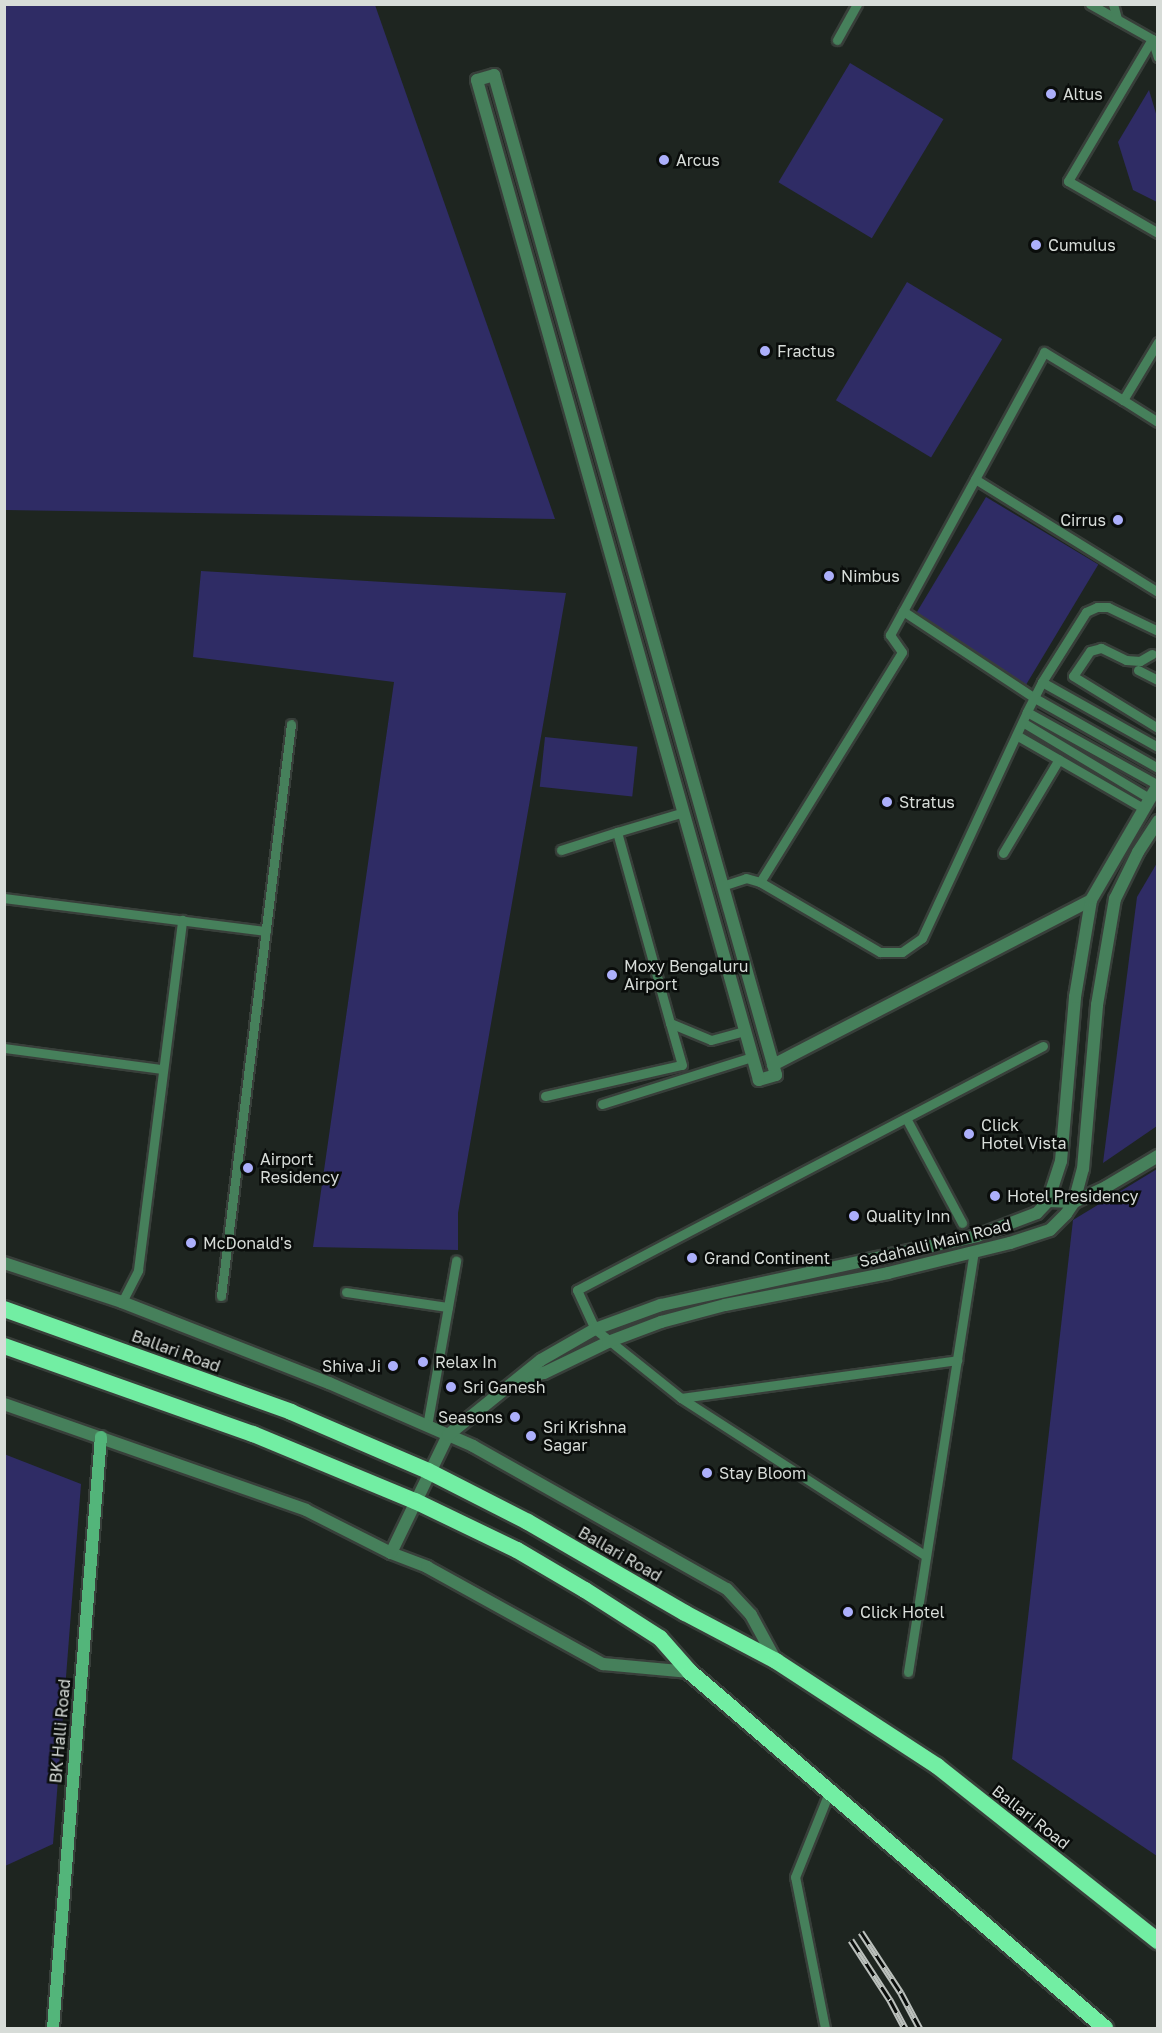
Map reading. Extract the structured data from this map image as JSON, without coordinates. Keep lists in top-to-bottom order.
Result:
{
  "streets": {
    "highway": ["Ballari Road"],
    "main road": ["BK Halli Road"],
    "street": ["Sadahalli Main Road"]
  },
  "places": [
    "Altus",
    "Arcus",
    "Cumulus",
    "Fractus",
    "Cirrus",
    "Nimbus",
    "Stratus",
    "Moxy Bengaluru Airport",
    "Click Hotel Vista",
    "Airport Residency",
    "Hotel Presidency",
    "Quality Inn",
    "McDonald's",
    "Grand Continent",
    "Relax In",
    "Shiva Ji",
    "Sri Ganesh",
    "Seasons",
    "Sri Krishna Sagar",
    "Stay Bloom",
    "Click Hotel"
  ]
}
